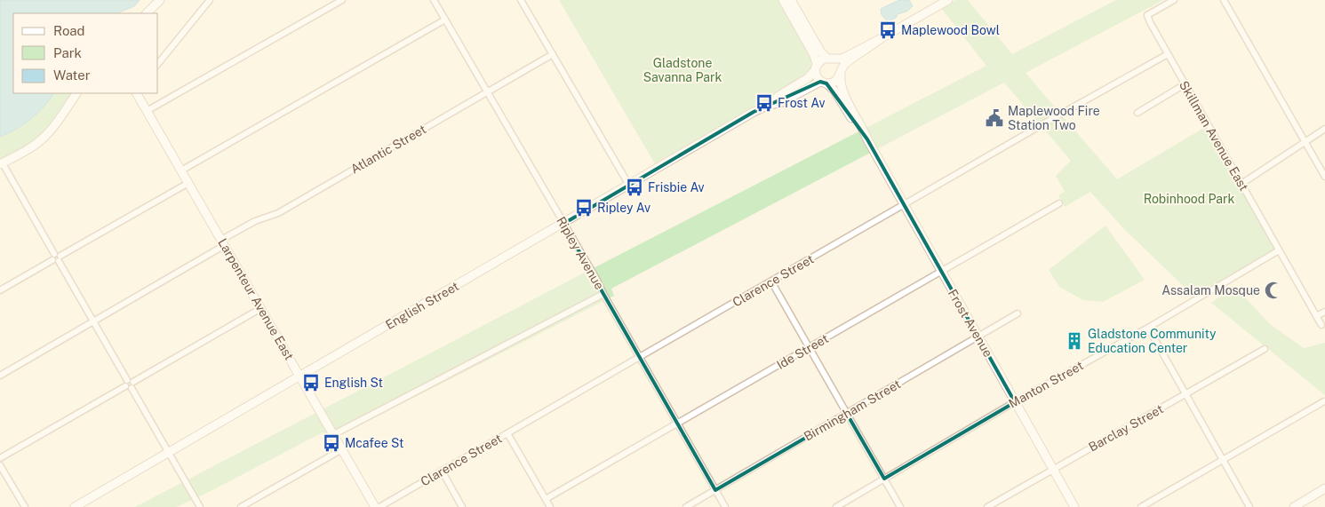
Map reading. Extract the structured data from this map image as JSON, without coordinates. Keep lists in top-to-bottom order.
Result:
{
  "streets": {
    "street": [
      "Skillman Avenue East",
      "Atlantic Street",
      "Ripley Avenue",
      "Clarence Street",
      "Larpenteur Avenue East",
      "English Street",
      "Frost Avenue",
      "Ide Street",
      "Manton Street",
      "Birmingham Street",
      "Barclay Street"
    ]
  },
  "crossings": [
    ["Skillman Avenue East", "Clarence Street"],
    ["Skillman Avenue East", "Manton Street"],
    ["Atlantic Street", "Ripley Avenue"],
    ["Atlantic Street", "Larpenteur Avenue East"],
    ["Ripley Avenue", "Clarence Street"],
    ["Ripley Avenue", "English Street"],
    ["Ripley Avenue", "Ide Street"],
    ["Ripley Avenue", "Birmingham Street"],
    ["Clarence Street", "Frost Avenue"],
    ["Larpenteur Avenue East", "English Street"],
    ["English Street", "Frost Avenue"],
    ["Frost Avenue", "Ide Street"],
    ["Frost Avenue", "Manton Street"],
    ["Frost Avenue", "Birmingham Street"],
    ["Frost Avenue", "Barclay Street"]
  ],
  "parks": ["Gladstone Savanna Park", "Robinhood Park"],
  "places": {
    "bus stop": [
      "Maplewood Bowl",
      "Frost Av",
      "Frisbie Av",
      "Ripley Av",
      "English St",
      "Mcafee St"
    ],
    "public building": ["Maplewood Fire Station Two"],
    "mosque": ["Assalam Mosque"],
    "building": ["Gladstone Community Education Center"]
  },
  "legend": ["Road", "Park", "Water"]
}
